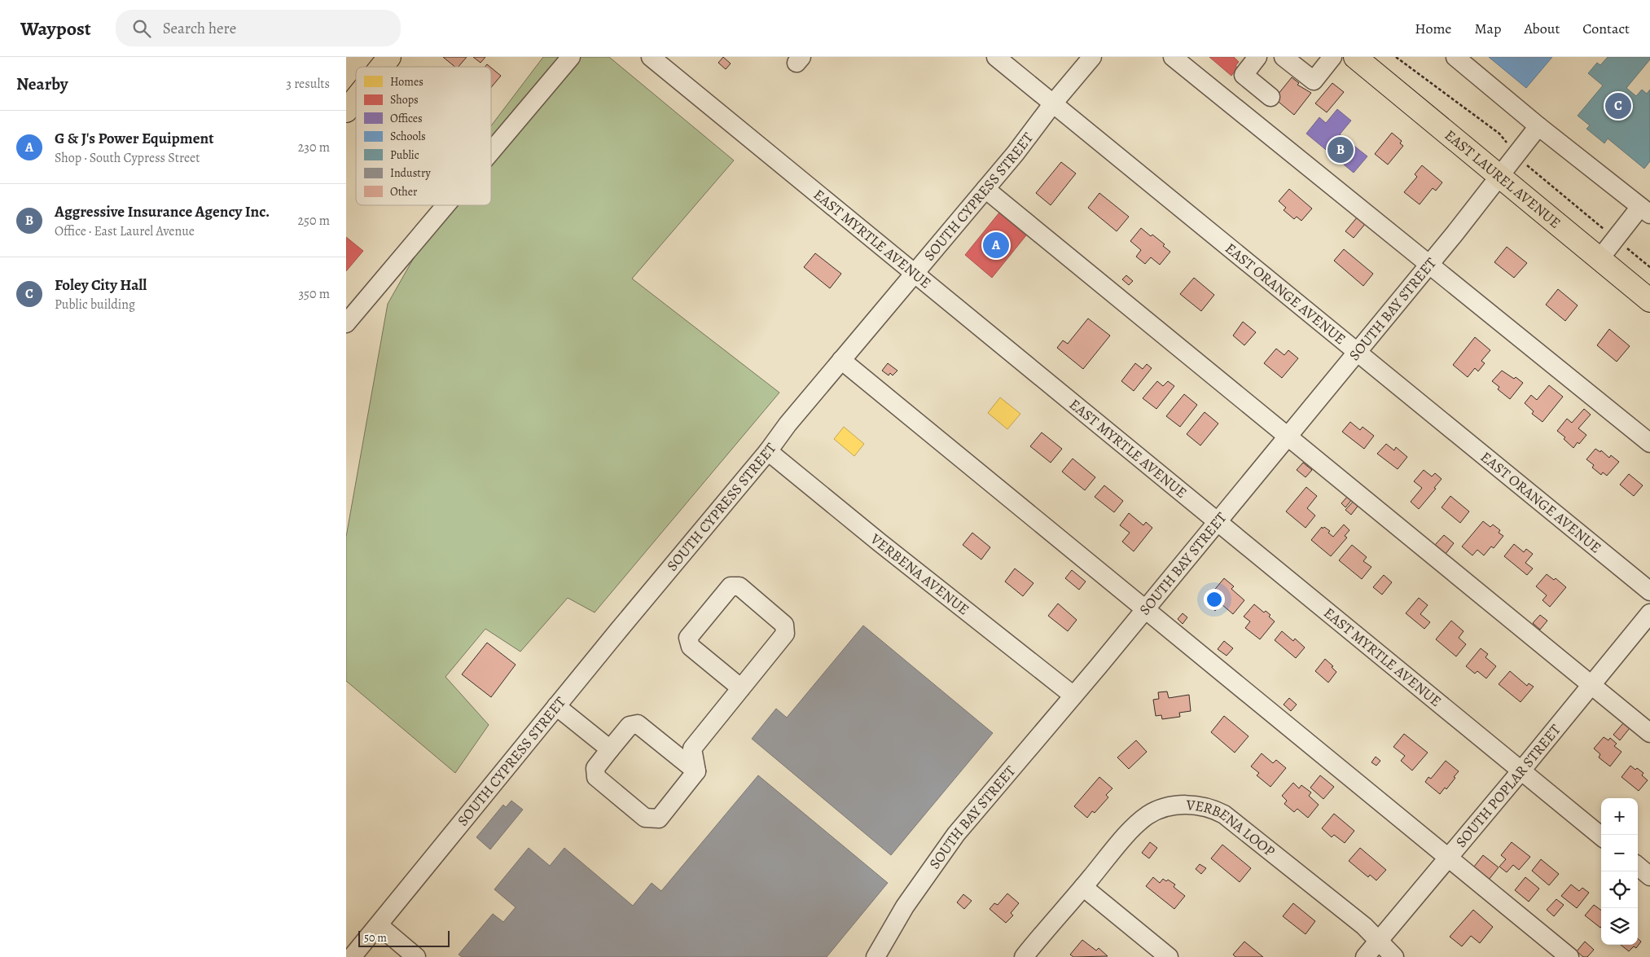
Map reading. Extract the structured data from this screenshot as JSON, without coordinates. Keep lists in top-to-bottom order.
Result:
{
  "streets": {
    "main road": ["EAST LAUREL AVENUE"],
    "street": [
      "SOUTH CYPRESS STREET",
      "EAST MYRTLE AVENUE",
      "EAST ORANGE AVENUE",
      "SOUTH BAY STREET",
      "VERBENA AVENUE",
      "SOUTH POPLAR STREET",
      "VERBENA LOOP"
    ]
  },
  "crossings": [
    ["EAST LAUREL AVENUE", "SOUTH BAY STREET"],
    ["SOUTH CYPRESS STREET", "EAST MYRTLE AVENUE"],
    ["SOUTH CYPRESS STREET", "EAST ORANGE AVENUE"],
    ["SOUTH CYPRESS STREET", "VERBENA AVENUE"],
    ["EAST MYRTLE AVENUE", "SOUTH BAY STREET"],
    ["EAST MYRTLE AVENUE", "SOUTH POPLAR STREET"],
    ["EAST ORANGE AVENUE", "SOUTH BAY STREET"],
    ["SOUTH BAY STREET", "VERBENA AVENUE"],
    ["SOUTH POPLAR STREET", "VERBENA LOOP"]
  ],
  "legend": [
    "Homes",
    "Shops",
    "Offices",
    "Schools",
    "Public",
    "Industry",
    "Other"
  ],
  "scale_bar": "50 m",
  "page": {
    "header": "Waypost",
    "search": "Search here",
    "nav": [
      "Home",
      "Map",
      "About",
      "Contact"
    ],
    "heading": ["Nearby", "3 results"],
    "pins": ["C", "B", "A"],
    "list": [
      {
        "mark": "A",
        "name": "G & J's Power Equipment",
        "note": "Shop · South Cypress Street",
        "value": "230 m"
      },
      {
        "mark": "B",
        "name": "Aggressive Insurance Agency Inc.",
        "note": "Office · East Laurel Avenue",
        "value": "250 m"
      },
      {
        "mark": "C",
        "name": "Foley City Hall",
        "note": "Public building",
        "value": "350 m"
      }
    ],
    "map_buttons": ["+", "−"],
    "scale": "50 m"
  }
}
